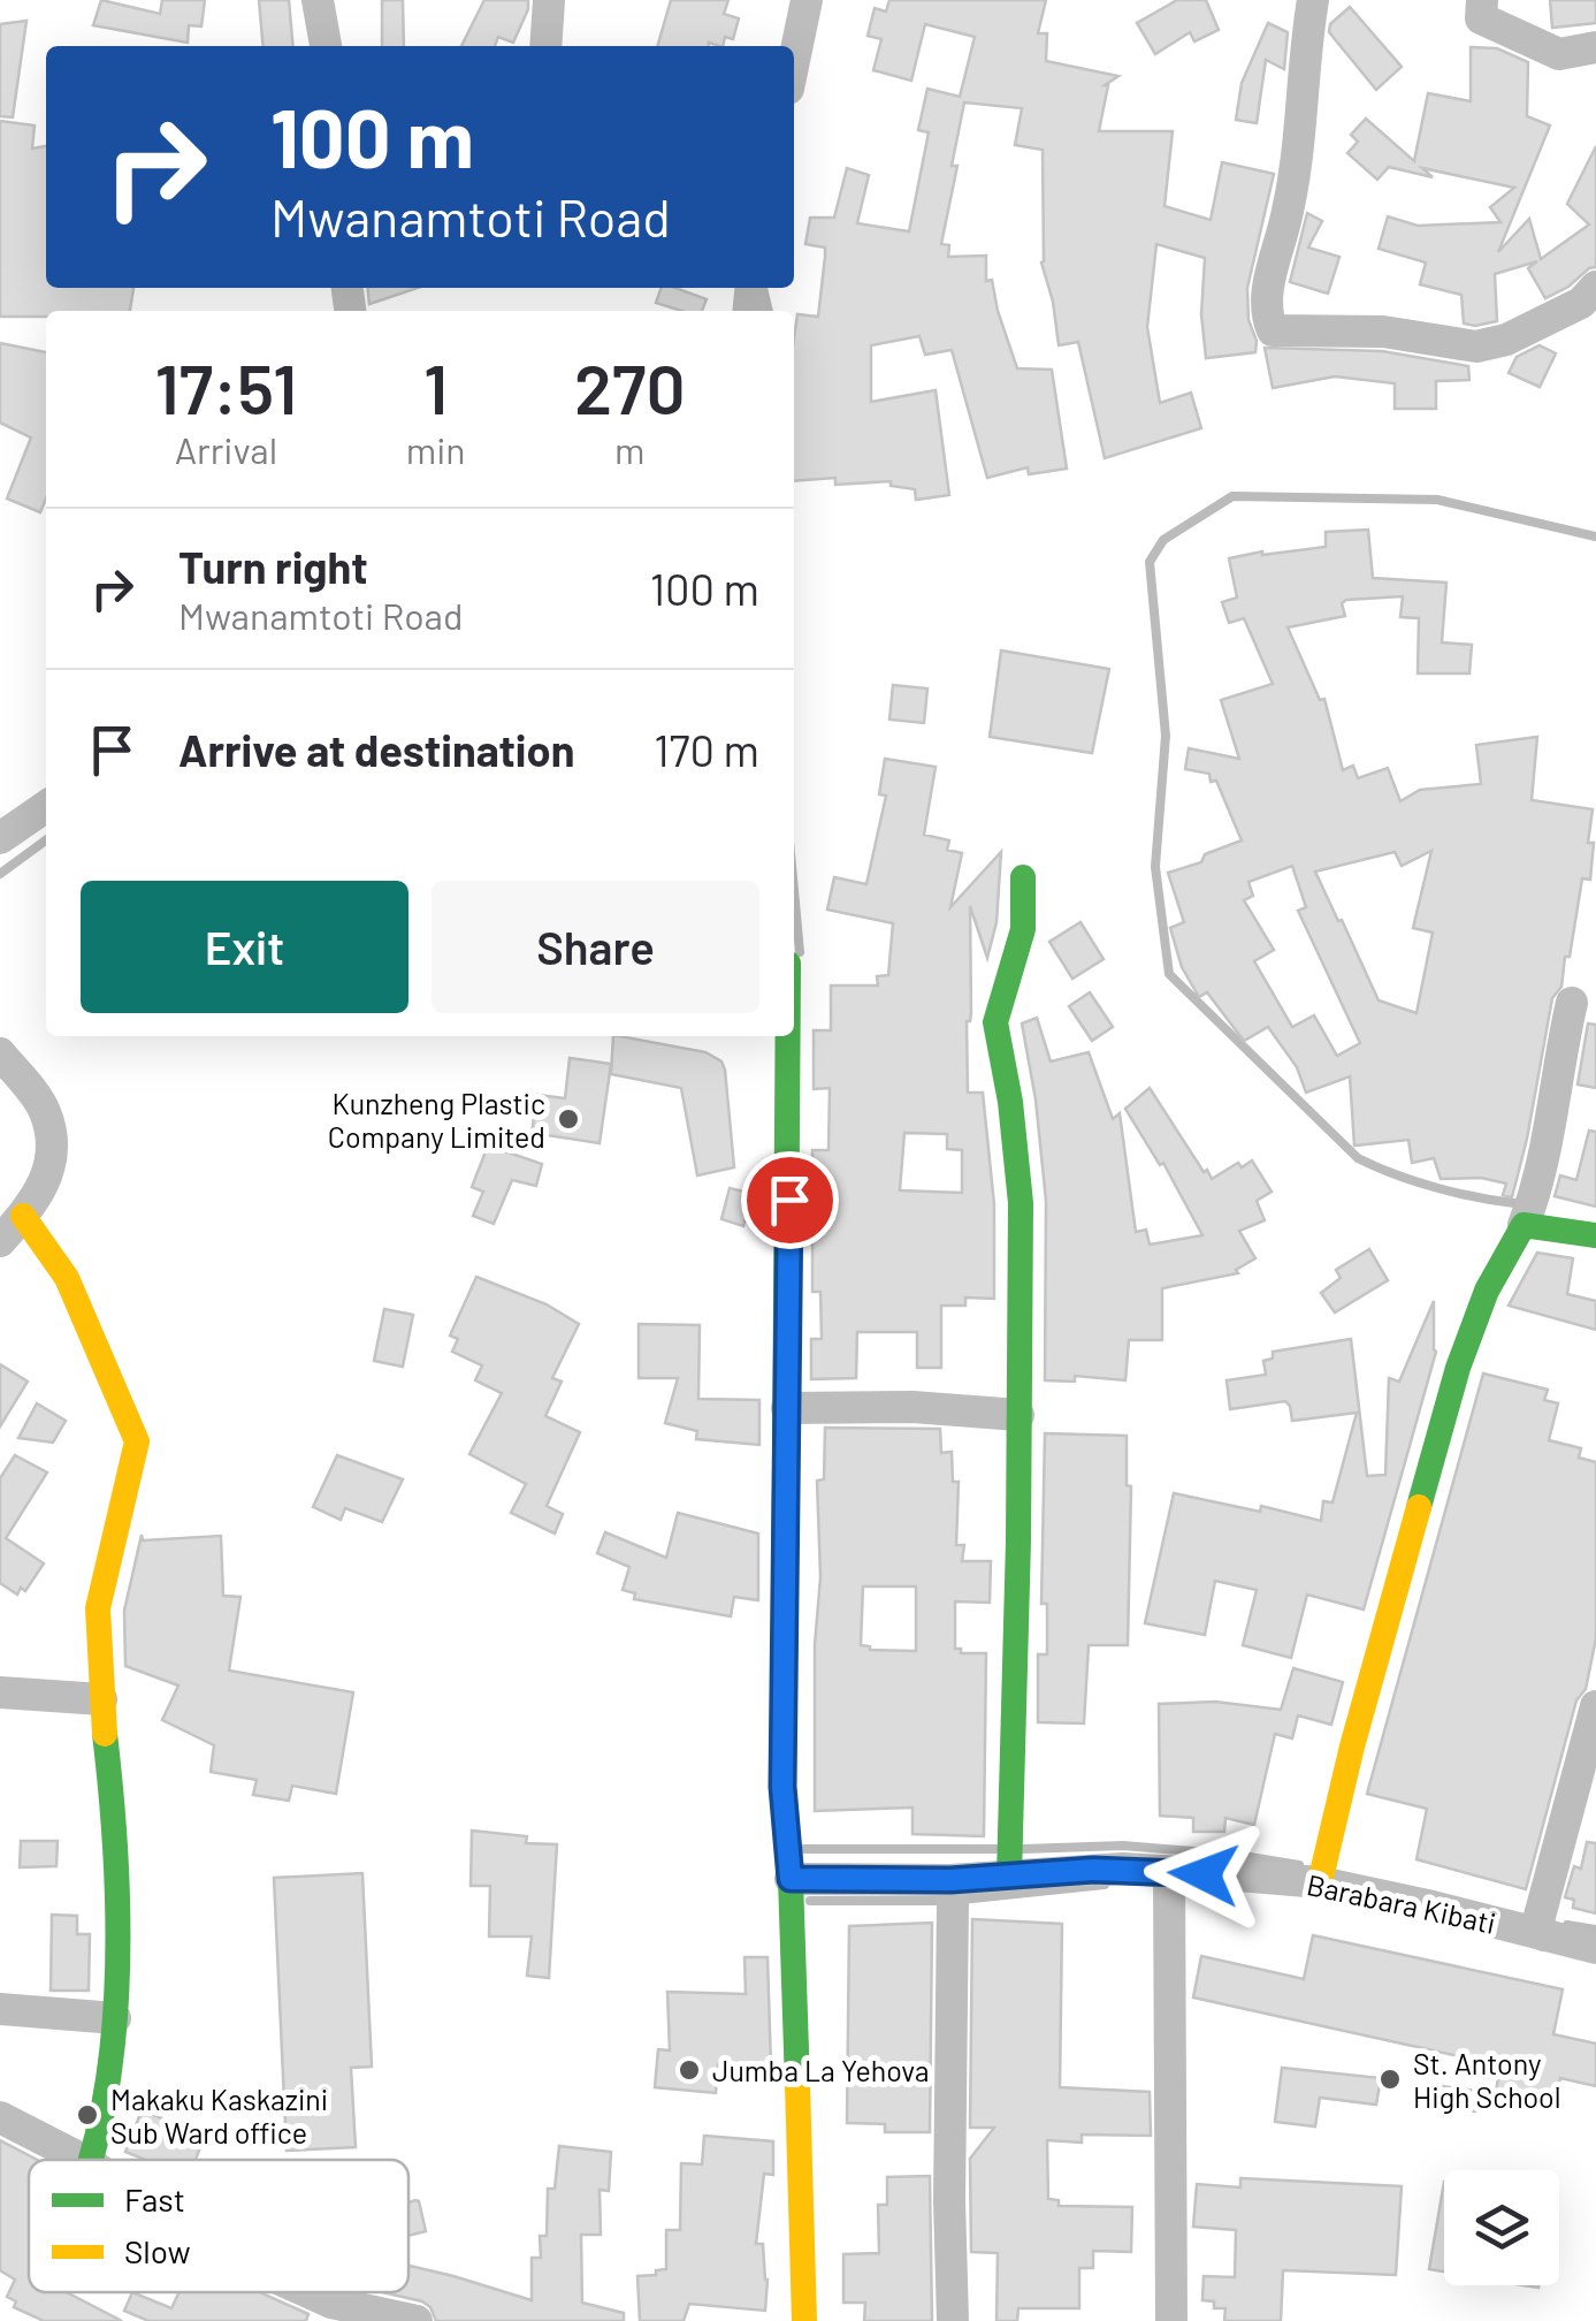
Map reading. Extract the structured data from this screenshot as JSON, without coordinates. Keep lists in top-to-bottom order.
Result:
{
  "streets": {
    "street": ["Barabara Kibati"]
  },
  "places": [
    "Kunzheng Plastic Company Limited",
    "Jumba La Yehova",
    "St. Antony High School",
    "Makaku Kaskazini Sub Ward office"
  ],
  "legend": ["Fast", "Slow"],
  "page": {
    "turn": ["100 m", "Mwanamtoti Road"],
    "eta": [
      "17:51",
      "Arrival",
      "1",
      "min",
      "270",
      "m"
    ],
    "list": [
      {
        "name": "Turn right",
        "note": "Mwanamtoti Road",
        "value": "100 m"
      },
      {
        "name": "Arrive at destination",
        "value": "170 m"
      }
    ],
    "buttons": ["Exit", "Share"]
  }
}
